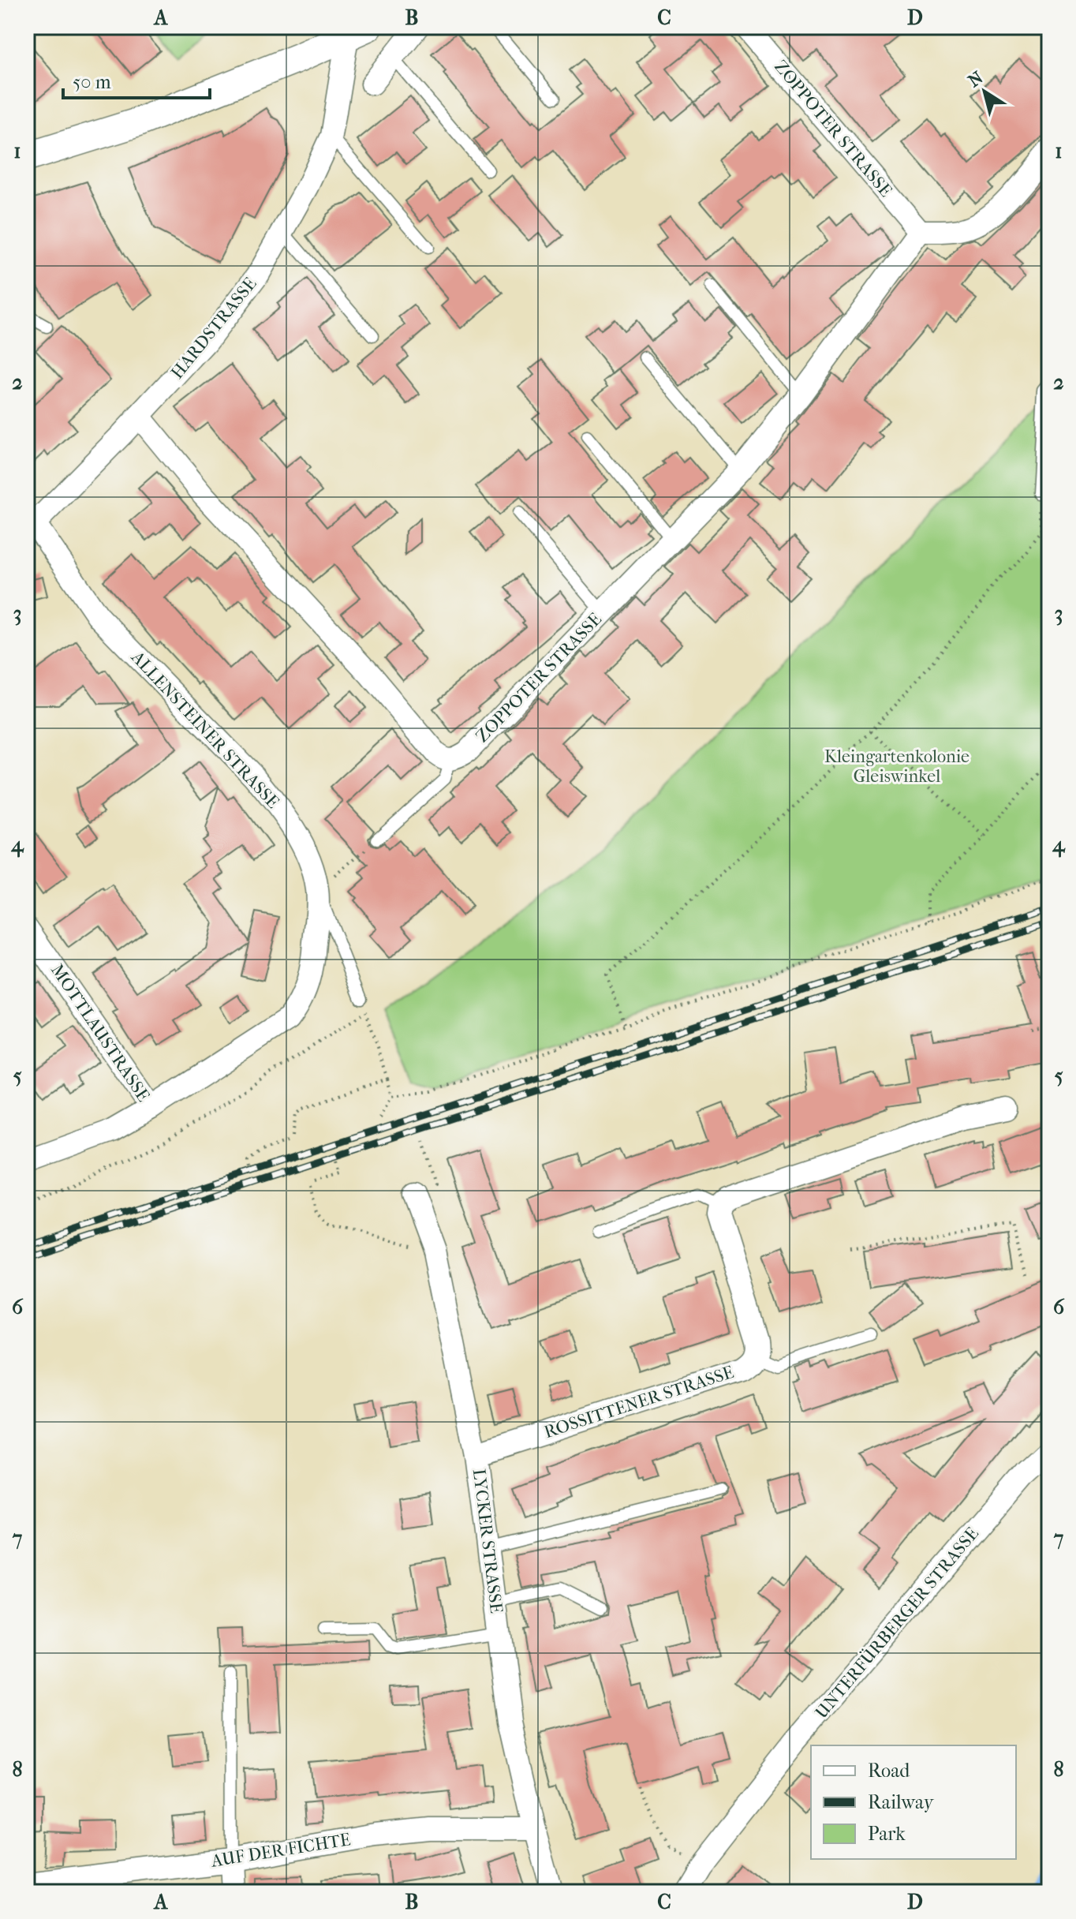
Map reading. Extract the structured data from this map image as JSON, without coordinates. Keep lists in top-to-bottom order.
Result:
{
  "streets": {
    "street": [
      "ZOPPOTER STRASSE",
      "HARDSTRASSE",
      "ALLENSTEINER STRASSE",
      "MOTTLAUSTRASSE",
      "ROSSITTENER STRASSE",
      "LYCKER STRASSE",
      "UNTERFÜRBERGER STRASSE",
      "AUF DER FICHTE"
    ]
  },
  "crossings": [
    ["HARDSTRASSE", "ALLENSTEINER STRASSE"],
    ["ROSSITTENER STRASSE", "LYCKER STRASSE"],
    ["LYCKER STRASSE", "AUF DER FICHTE"]
  ],
  "parks": ["Kleingartenkolonie Gleiswinkel"],
  "legend": ["Road", "Railway", "Park"],
  "scale_bar": "50 m",
  "north": "top left",
  "grid": {
    "columns": [
      "A",
      "B",
      "C",
      "D"
    ],
    "rows": [
      "1",
      "2",
      "3",
      "4",
      "5",
      "6",
      "7",
      "8"
    ]
  }
}
